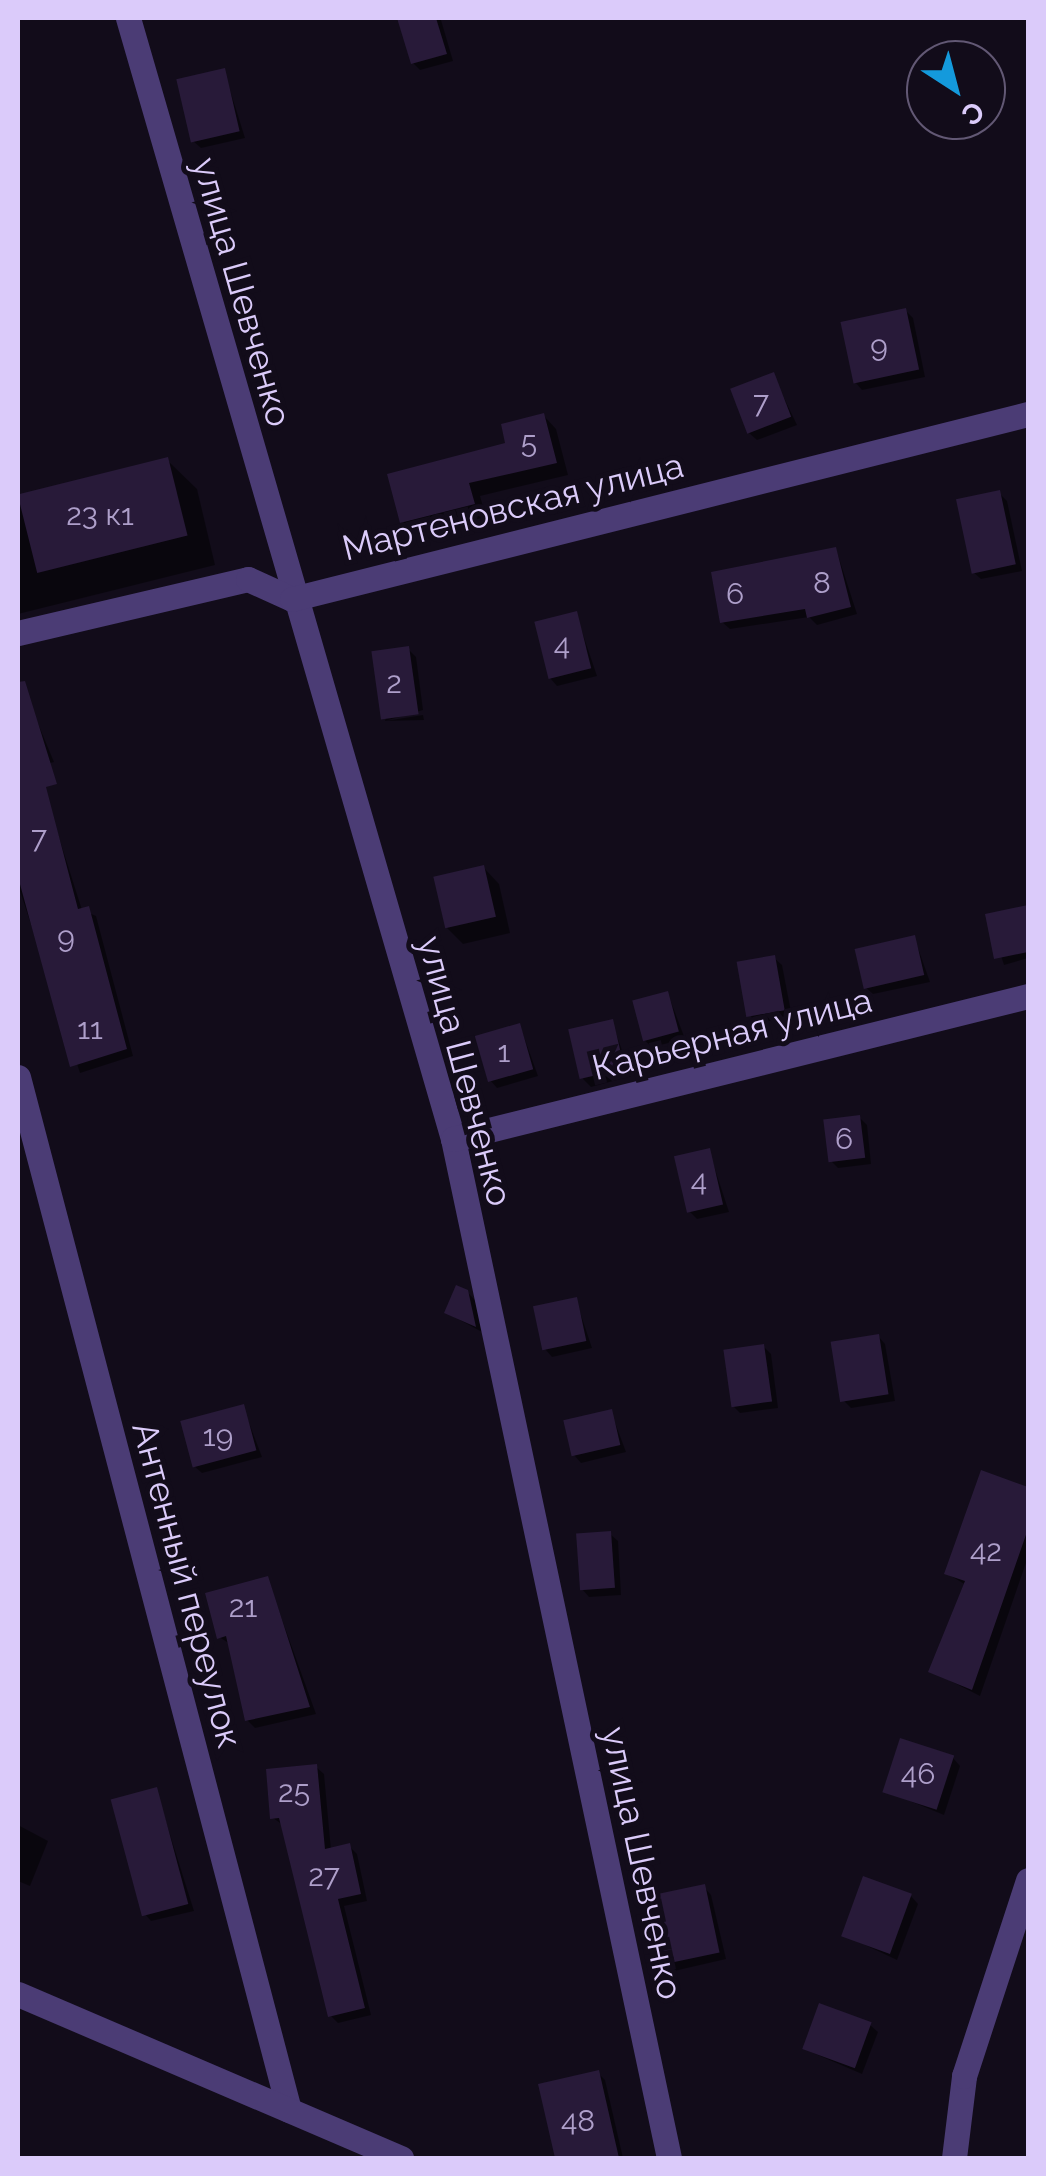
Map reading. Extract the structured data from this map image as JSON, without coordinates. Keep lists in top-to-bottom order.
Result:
{
  "streets": {
    "street": [
      "улица Шевченко",
      "Мартеновская улица",
      "Карьерная улица",
      "Антенный переулок"
    ]
  },
  "crossings": [
    ["улица Шевченко", "Мартеновская улица"],
    ["улица Шевченко", "Карьерная улица"]
  ],
  "house_numbers": [
    "9",
    "7",
    "5",
    "23 к1",
    "8",
    "6",
    "4",
    "2",
    "7",
    "9",
    "11",
    "1",
    "6",
    "4",
    "19",
    "42",
    "21",
    "46",
    "25",
    "27",
    "48"
  ],
  "north": "bottom right"
}
